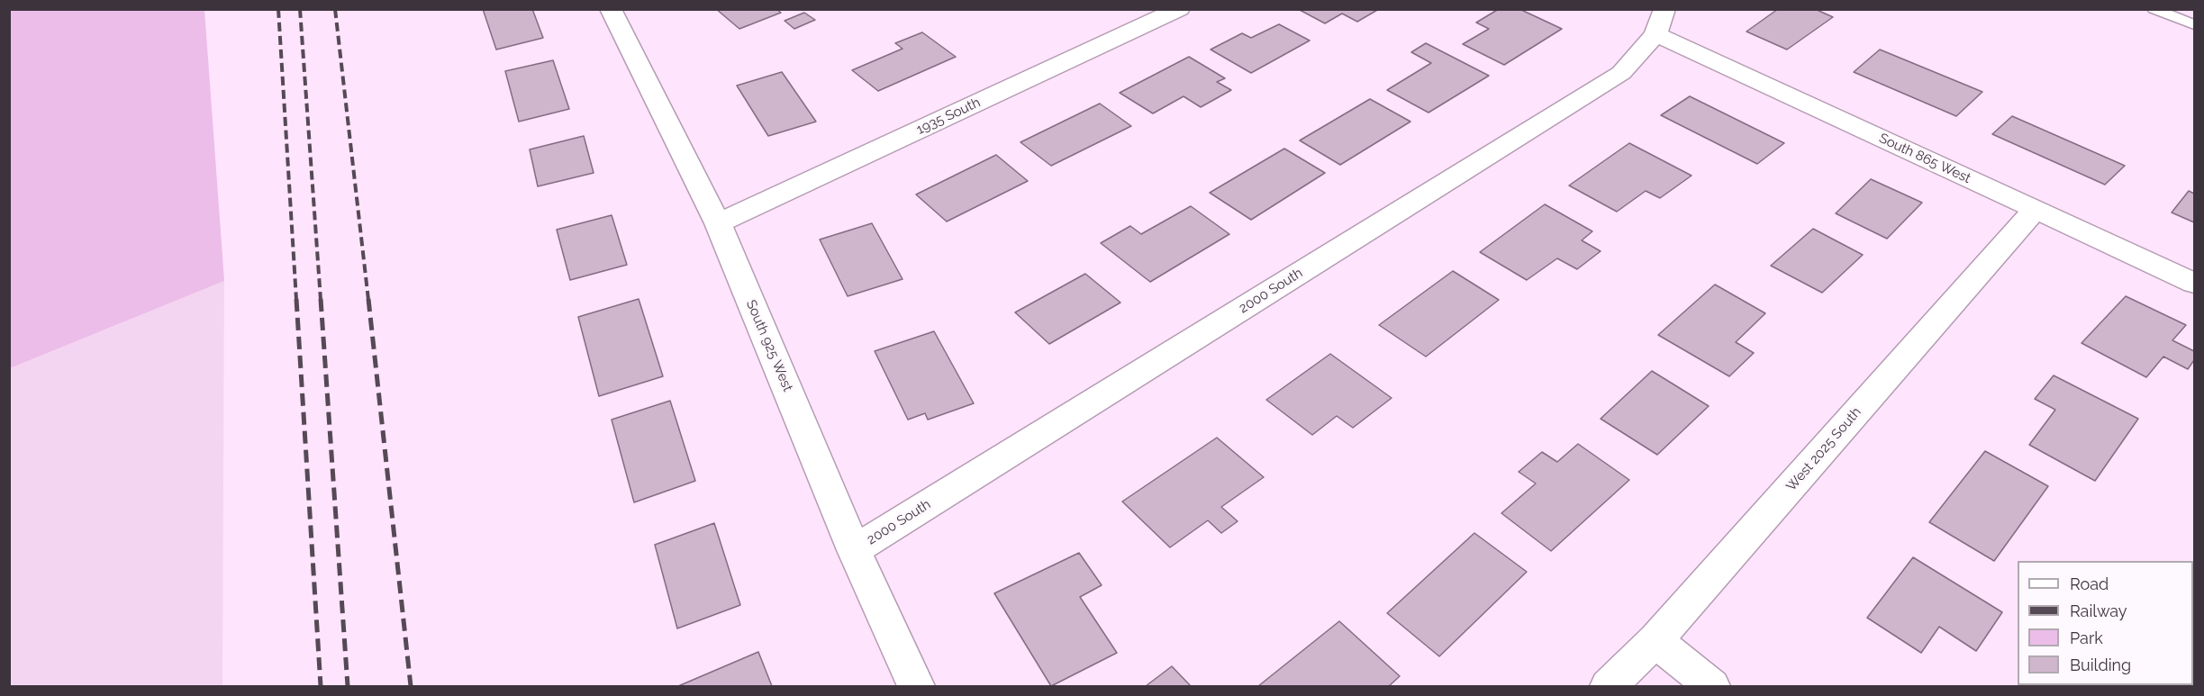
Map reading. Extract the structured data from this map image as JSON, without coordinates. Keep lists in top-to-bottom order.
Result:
{
  "streets": {
    "street": [
      "1935 South",
      "South 865 West",
      "2000 South",
      "South 925 West",
      "West 2025 South"
    ]
  },
  "crossings": [
    ["1935 South", "South 925 West"],
    ["South 865 West", "2000 South"],
    ["South 865 West", "West 2025 South"],
    ["2000 South", "South 925 West"]
  ],
  "legend": [
    "Road",
    "Railway",
    "Park",
    "Building"
  ]
}
